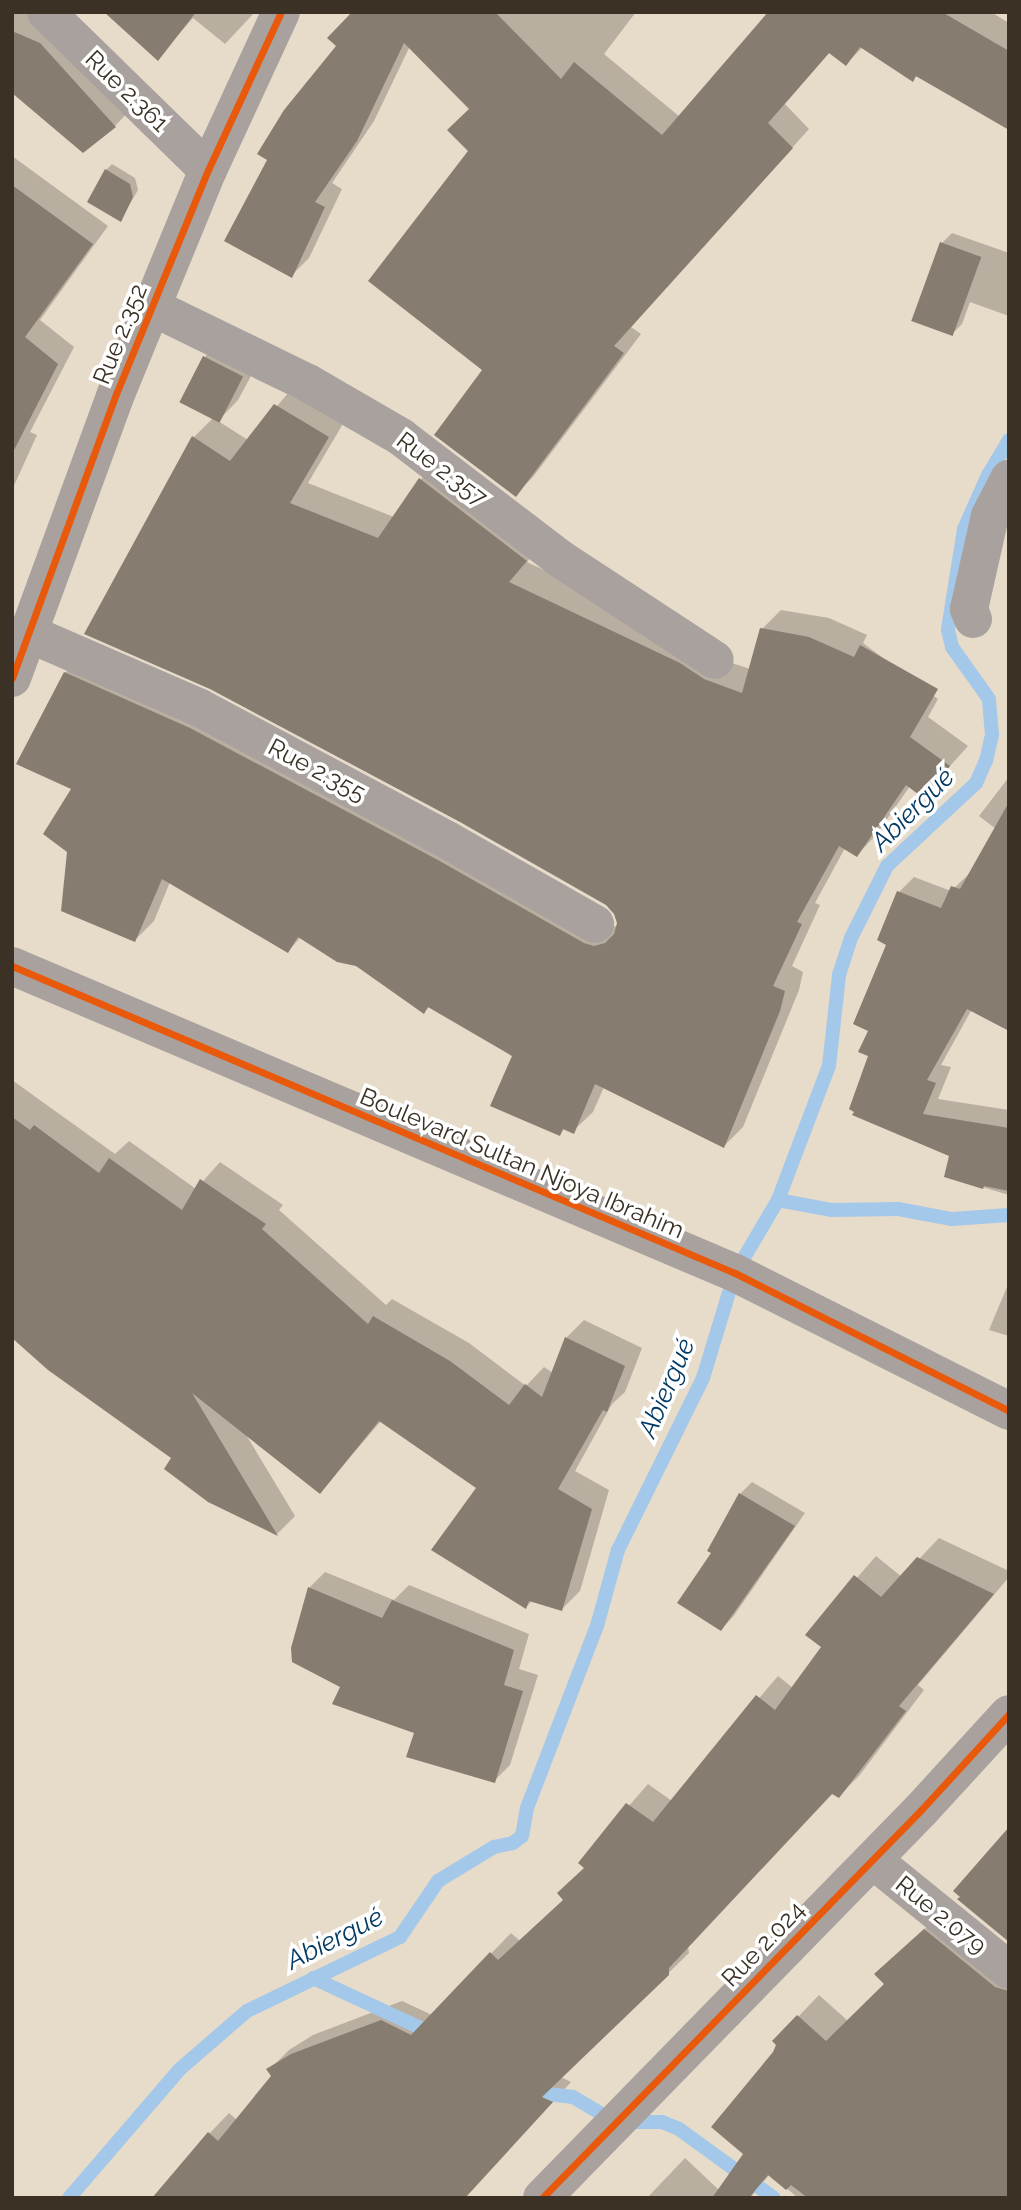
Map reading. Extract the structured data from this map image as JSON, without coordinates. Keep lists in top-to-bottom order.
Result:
{
  "streets": {
    "street": [
      "Rue 2.361",
      "Rue 2.352",
      "Rue 2.357",
      "Rue 2.355",
      "Boulevard Sultan Njoya Ibrahim",
      "Rue 2.079",
      "Rue 2.024"
    ]
  },
  "crossings": [
    ["Rue 2.361", "Rue 2.352"],
    ["Rue 2.352", "Rue 2.357"],
    ["Rue 2.352", "Rue 2.355"],
    ["Rue 2.079", "Rue 2.024"]
  ],
  "water": ["Abiergué"]
}
